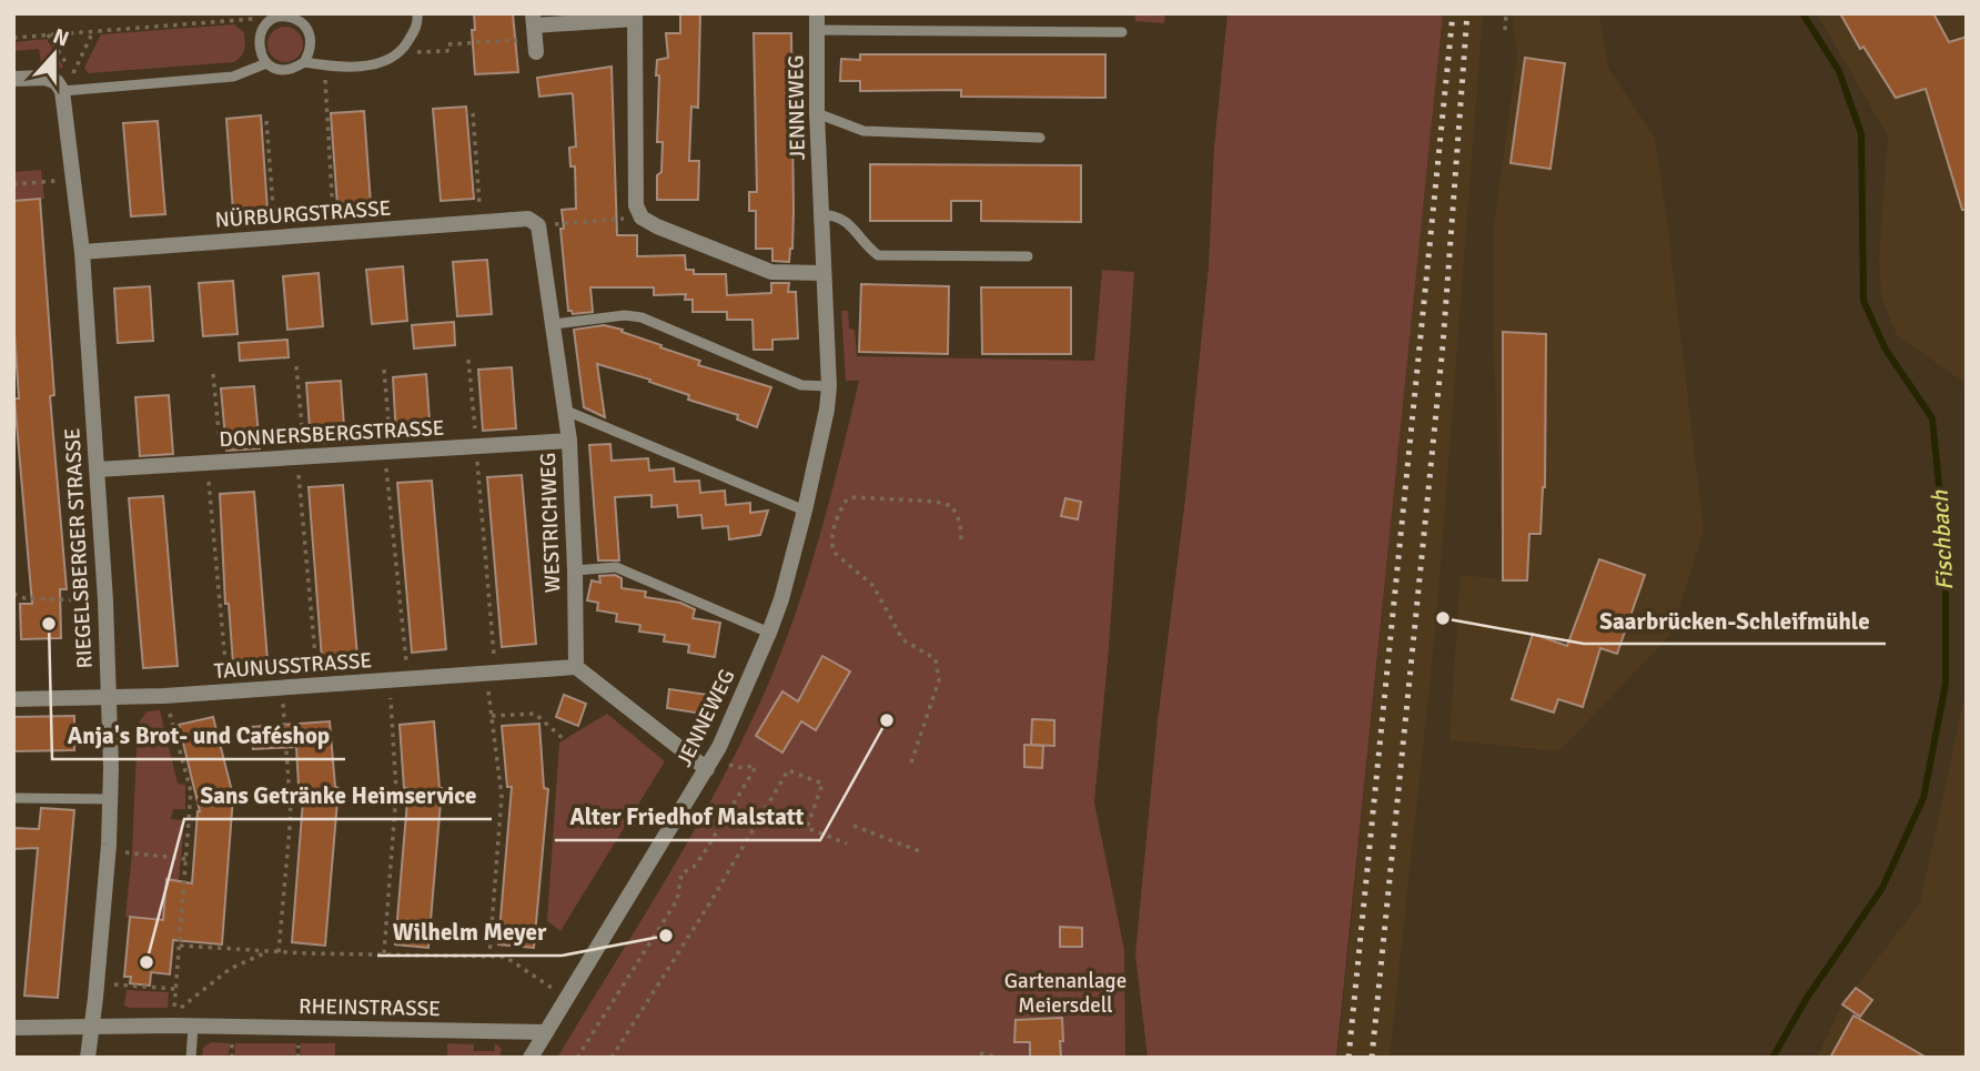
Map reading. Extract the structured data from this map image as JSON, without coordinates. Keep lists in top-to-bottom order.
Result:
{
  "streets": {
    "street": [
      "JENNEWEG",
      "NÜRBURGSTRASSE",
      "DONNERSBERGSTRASSE",
      "WESTRICHWEG",
      "RIEGELSBERGER STRASSE",
      "TAUNUSSTRASSE",
      "RHEINSTRASSE"
    ]
  },
  "crossings": [
    ["JENNEWEG", "RHEINSTRASSE"],
    ["NÜRBURGSTRASSE", "WESTRICHWEG"],
    ["NÜRBURGSTRASSE", "RIEGELSBERGER STRASSE"],
    ["DONNERSBERGSTRASSE", "WESTRICHWEG"],
    ["DONNERSBERGSTRASSE", "RIEGELSBERGER STRASSE"],
    ["WESTRICHWEG", "TAUNUSSTRASSE"],
    ["RIEGELSBERGER STRASSE", "TAUNUSSTRASSE"],
    ["RIEGELSBERGER STRASSE", "RHEINSTRASSE"]
  ],
  "water": ["Fischbach"],
  "parks": ["Gartenanlage Meiersdell"],
  "places": [
    "Saarbrücken-Schleifmühle",
    "Anja's Brot- und Caféshop",
    "Alter Friedhof Malstatt",
    "Wilhelm Meyer",
    "Sans Getränke Heimservice"
  ],
  "north": "top"
}
